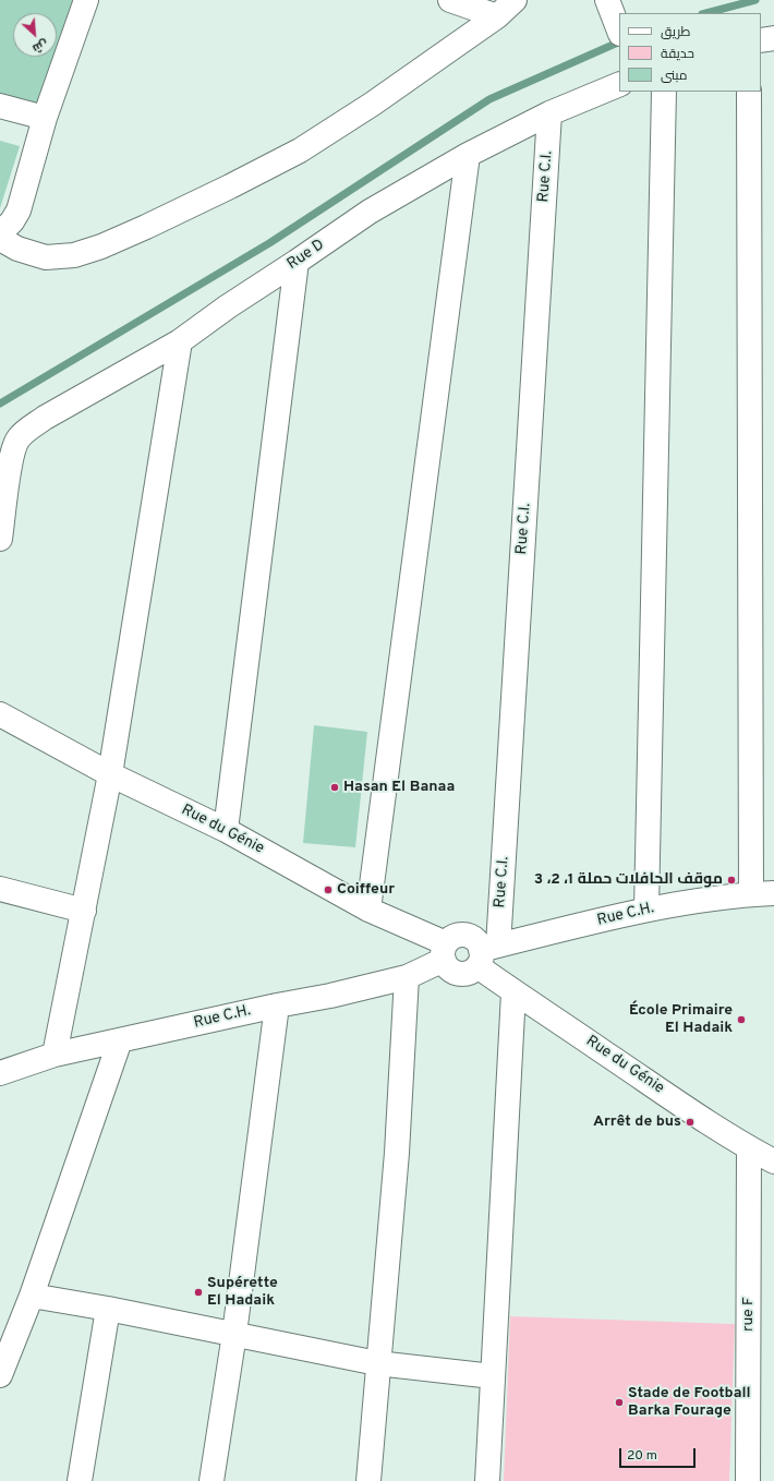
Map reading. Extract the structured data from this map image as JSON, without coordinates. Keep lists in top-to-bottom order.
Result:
{
  "streets": {
    "street": [
      "Rue C.I.",
      "Rue D",
      "Rue du Génie",
      "Rue C.H.",
      "rue F"
    ]
  },
  "crossings": [
    ["Rue C.I.", "Rue D"],
    ["Rue C.I.", "Rue du Génie"],
    ["Rue C.I.", "Rue C.H."],
    ["Rue du Génie", "Rue C.H."],
    ["Rue du Génie", "rue F"]
  ],
  "places": [
    "Hasan El Banaa",
    "موقف الحافلات حملة 1، 2، 3",
    "Coiffeur",
    "École Primaire El Hadaik",
    "Arrêt de bus",
    "Supérette El Hadaik",
    "Stade de Football Barka Fourage"
  ],
  "legend": ["طريق", "حديقة", "مبنى"],
  "scale_bar": "20 m",
  "north": "bottom right"
}
